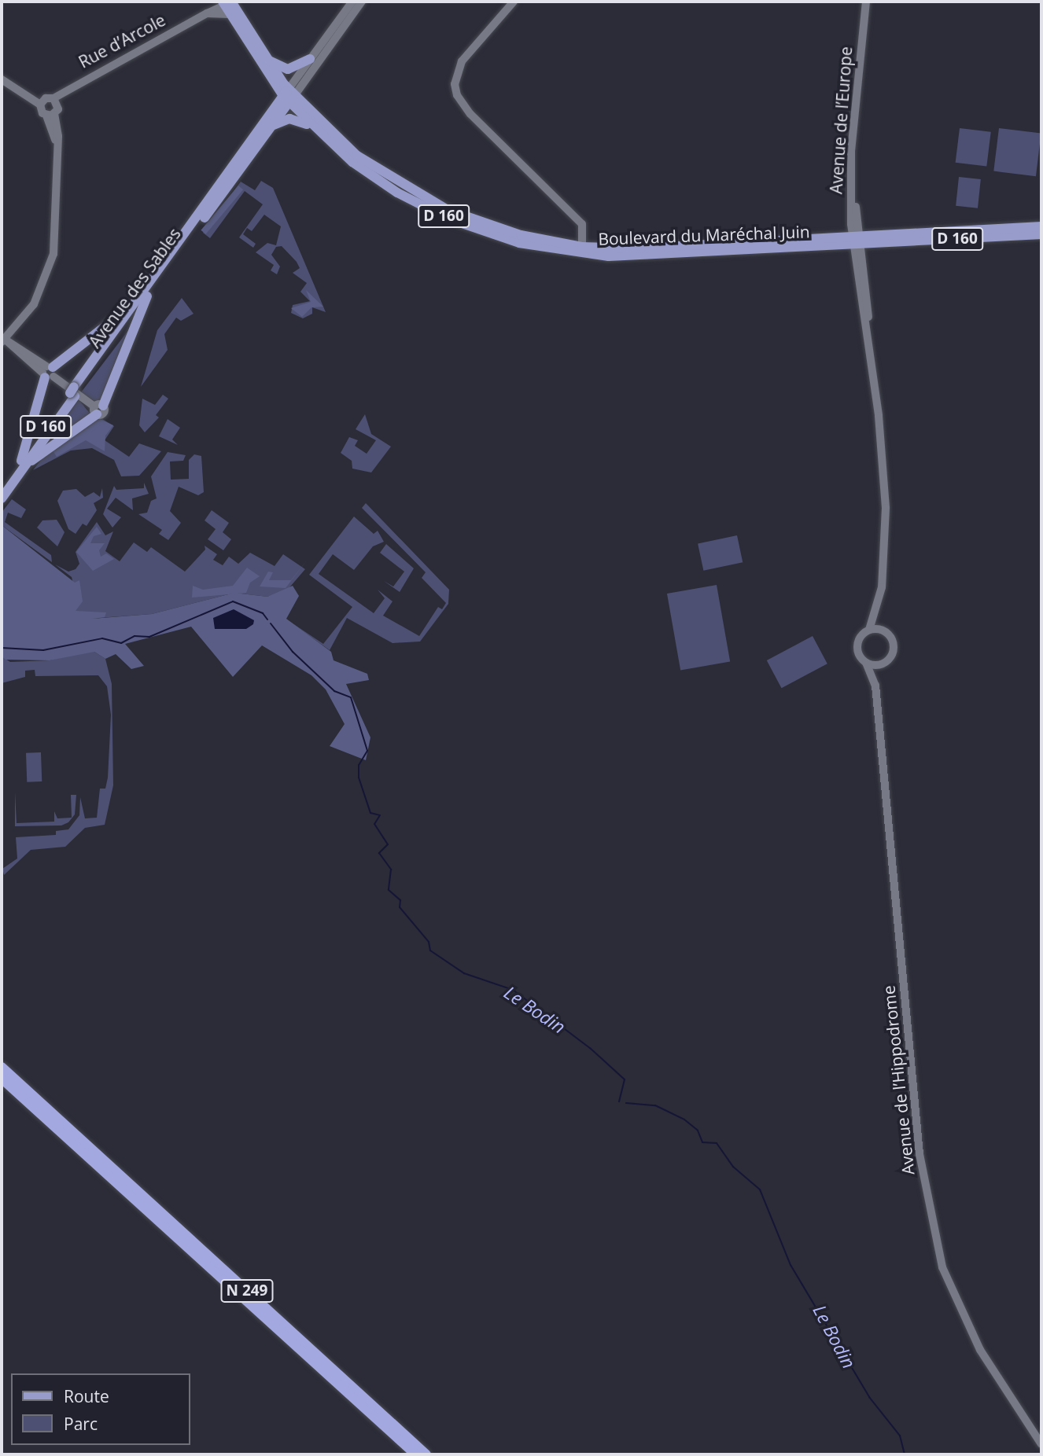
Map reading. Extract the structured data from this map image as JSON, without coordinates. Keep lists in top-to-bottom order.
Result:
{
  "streets": {
    "highway": ["N 249"],
    "main road": [
      "Avenue de l’Europe",
      "D 160",
      "Boulevard du Maréchal Juin",
      "Avenue des Sables",
      "Avenue de l’Hippodrome"
    ],
    "street": ["Rue d’Arcole"]
  },
  "crossings": [
    ["Avenue de l’Europe", "D 160"],
    ["Avenue de l’Europe", "Boulevard du Maréchal Juin"],
    ["D 160", "Boulevard du Maréchal Juin"],
    ["Boulevard du Maréchal Juin", "Avenue des Sables"]
  ],
  "water": ["Le Bodin"],
  "legend": ["Route", "Parc"]
}
